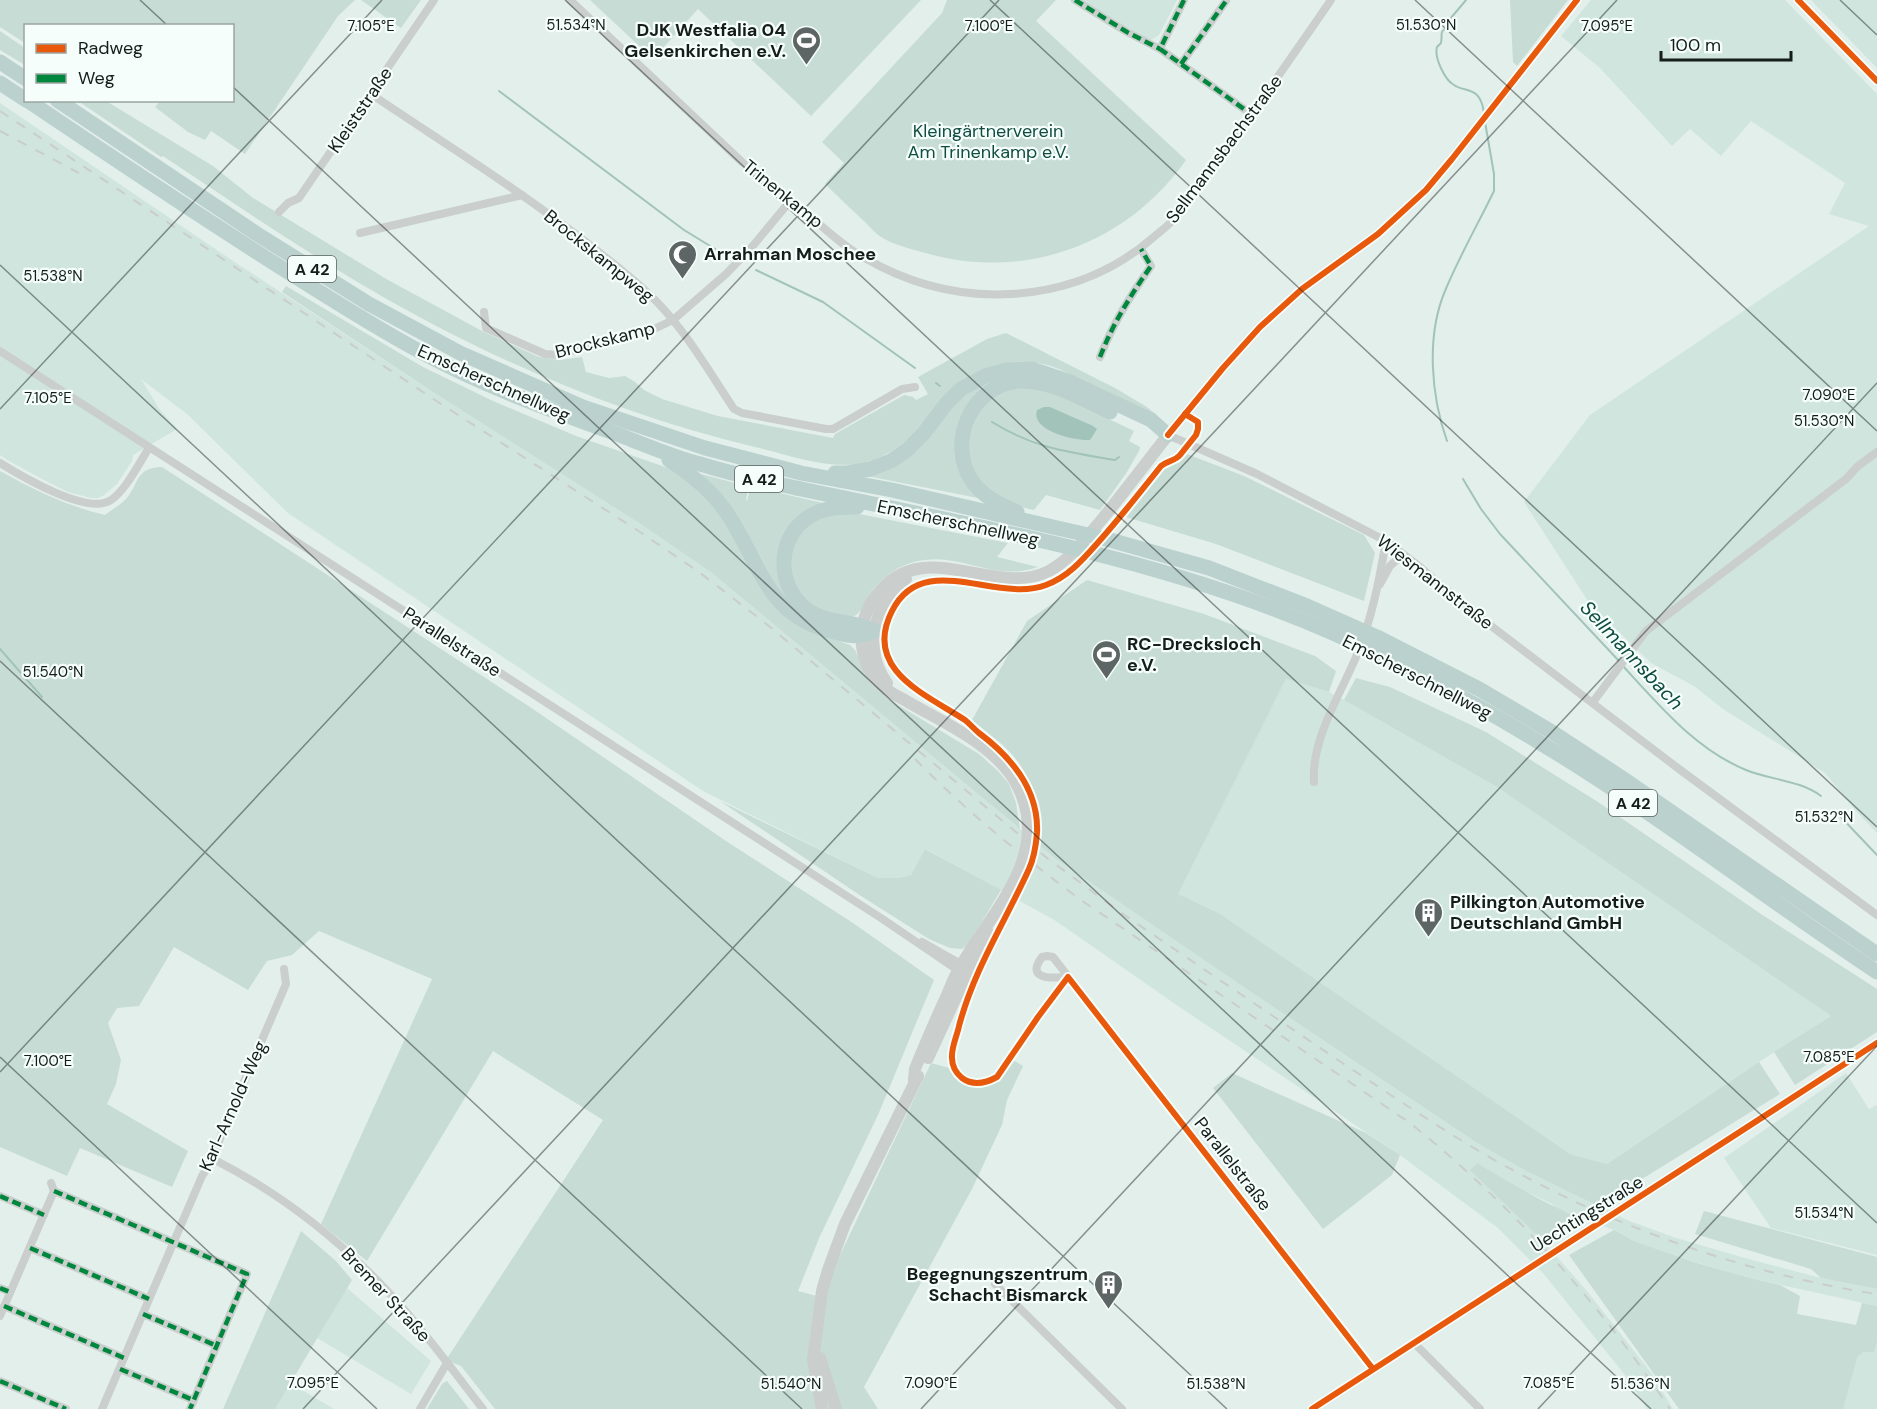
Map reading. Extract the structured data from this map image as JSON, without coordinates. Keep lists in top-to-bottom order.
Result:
{
  "streets": {
    "highway": ["A 42", "Emscherschnellweg"],
    "street": [
      "Kleiststraße",
      "Sellmannsbachstraße",
      "Trinenkamp",
      "Brockskampweg",
      "Brockskamp",
      "Wiesmannstraße",
      "Parallelstraße",
      "Karl-Arnold-Weg",
      "Uechtingstraße",
      "Bremer Straße"
    ]
  },
  "crossings": [
    ["Kleiststraße", "Brockskampweg"],
    ["Sellmannsbachstraße", "Trinenkamp"],
    ["Trinenkamp", "Brockskamp"],
    ["Brockskampweg", "Brockskamp"],
    ["Parallelstraße", "Uechtingstraße"],
    ["Karl-Arnold-Weg", "Bremer Straße"]
  ],
  "water": ["Sellmannsbach"],
  "parks": ["Kleingärtnerverein Am Trinenkamp e.V."],
  "places": {
    "sports": ["DJK Westfalia 04 Gelsenkirchen e.V.", "RC-Drecksloch e.V."],
    "mosque": ["Arrahman Moschee"],
    "building": ["Pilkington Automotive Deutschland GmbH", "Begegnungszentrum Schacht Bismarck"]
  },
  "legend": ["Radweg", "Weg"],
  "scale_bar": "100 m",
  "coordinates": [
    "51.534°N",
    "51.530°N",
    "7.105°E",
    "7.100°E",
    "7.095°E",
    "51.538°N",
    "7.090°E",
    "51.540°N",
    "51.532°N",
    "7.085°E",
    "51.536°N"
  ]
}
